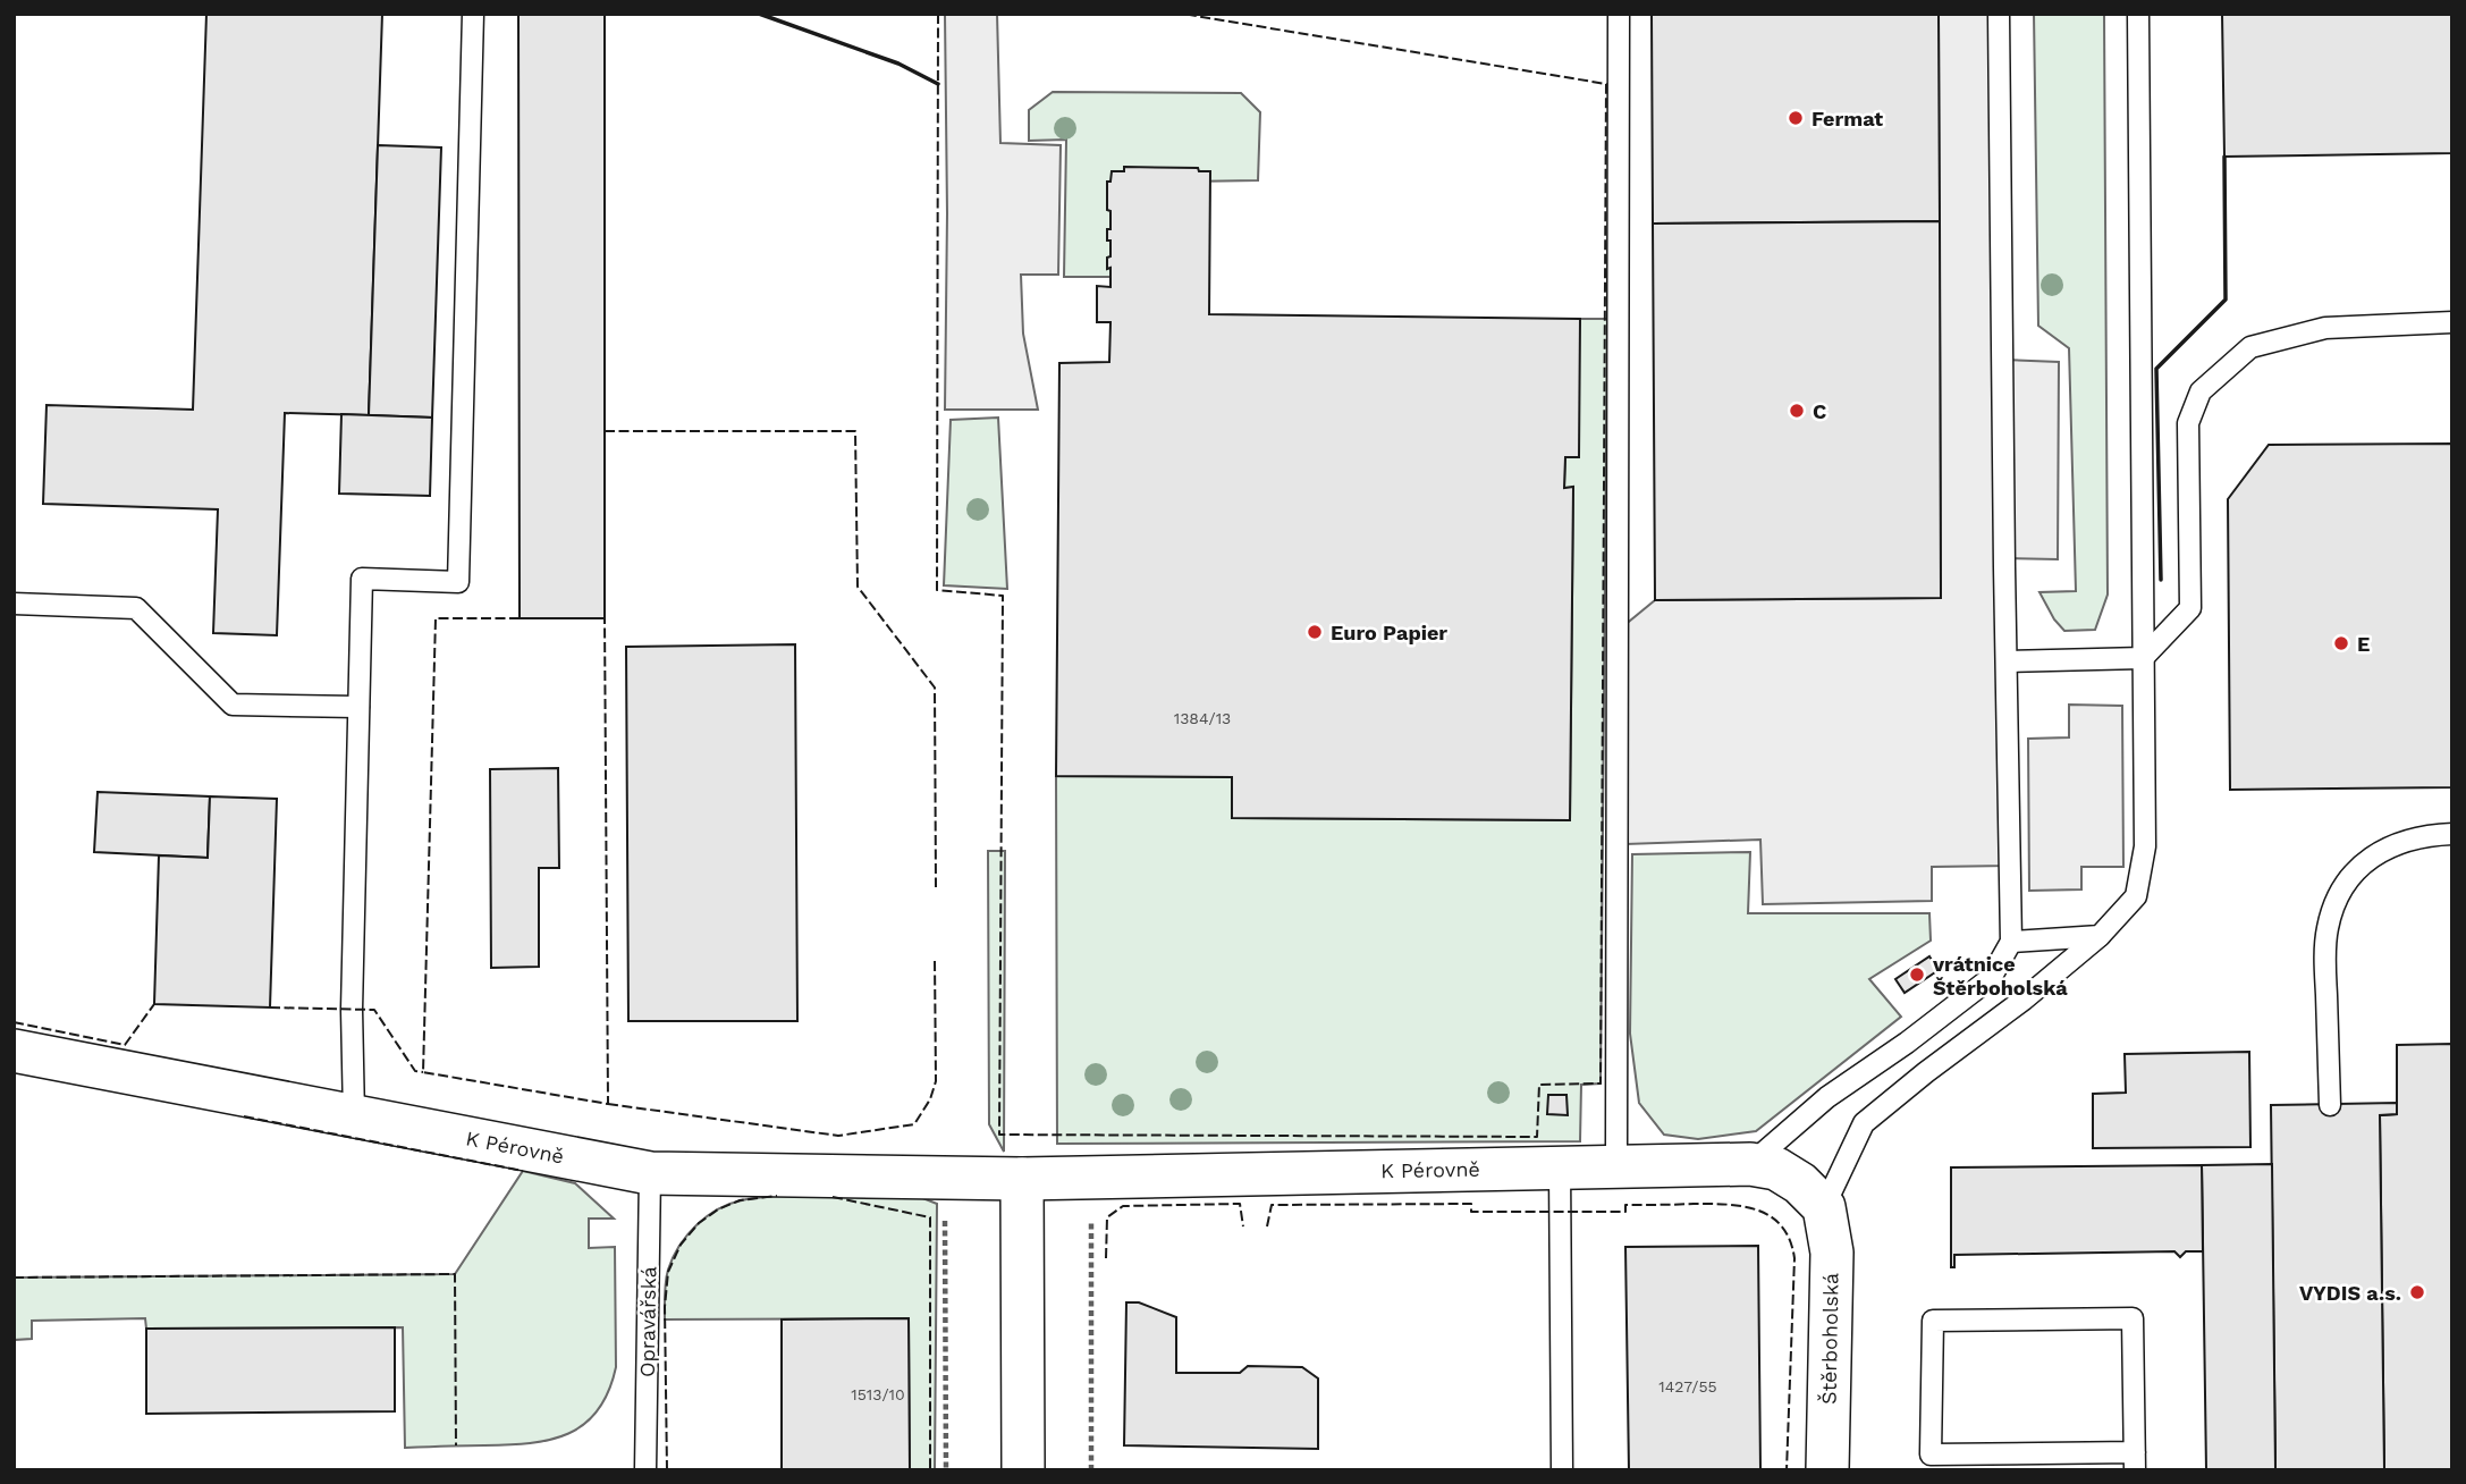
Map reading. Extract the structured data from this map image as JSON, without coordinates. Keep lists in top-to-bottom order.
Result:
{
  "streets": {
    "street": ["K Pérovně", "Štěrboholská"],
    "lane": ["Opravářská"]
  },
  "crossings": [
    ["K Pérovně", "Opravářská"],
    ["K Pérovně", "Štěrboholská"]
  ],
  "places": [
    "Fermat",
    "C",
    "Euro Papier",
    "E",
    "vrátnice Štěrboholská",
    "VYDIS a.s."
  ],
  "house_numbers": ["1384/13", "1427/55", "1513/10"]
}
